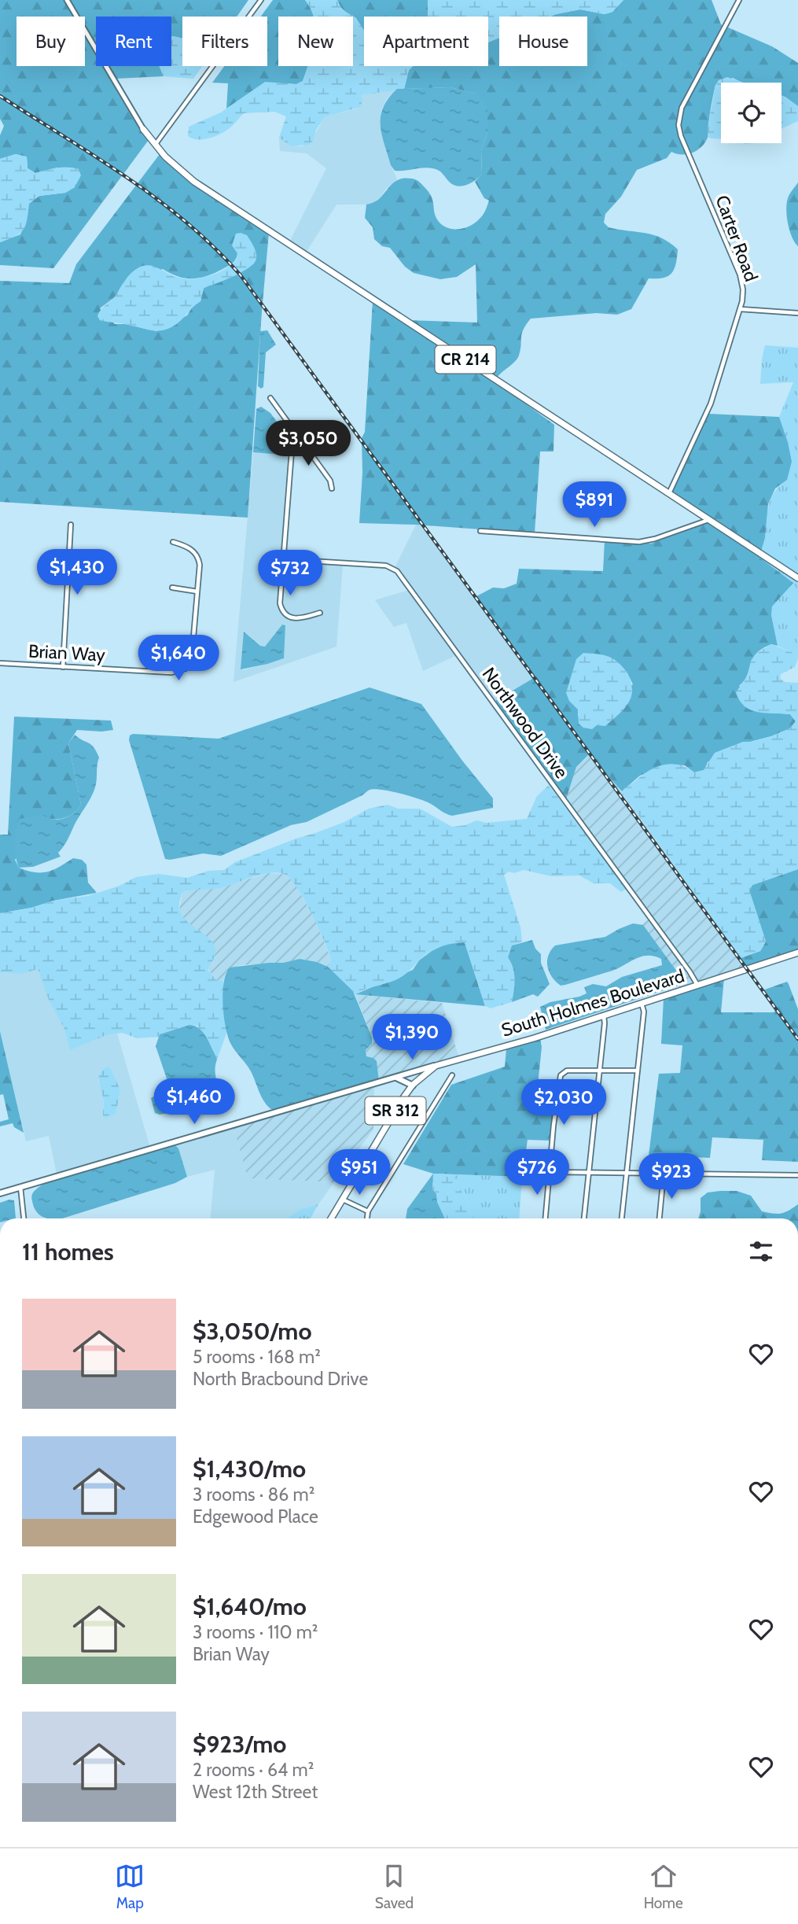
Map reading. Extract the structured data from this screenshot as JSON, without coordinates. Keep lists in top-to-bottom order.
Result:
{
  "streets": {
    "main road": ["CR 214", "South Holmes Boulevard", "SR 312"],
    "street": ["Carter Road", "Brian Way", "Northwood Drive"]
  },
  "crossings": [
    ["Carter Road", "CR 214"],
    ["Northwood Drive", "South Holmes Boulevard"],
    ["South Holmes Boulevard", "SR 312"]
  ],
  "page": {
    "chip": [
      "Buy",
      "Rent",
      "Filters",
      "New",
      "Apartment",
      "House"
    ],
    "price": [
      "$3,050",
      "$891",
      "$1,430",
      "$732",
      "$1,640",
      "$1,390",
      "$1,460",
      "$2,030",
      "$951",
      "$726",
      "$923"
    ],
    "heading": "11 homes",
    "list": [
      {
        "name": "$3,050/mo",
        "note": "5 rooms · 168 m² · North Bracbound Drive"
      },
      {
        "name": "$1,430/mo",
        "note": "3 rooms · 86 m² · Edgewood Place"
      },
      {
        "name": "$1,640/mo",
        "note": "3 rooms · 110 m² · Brian Way"
      },
      {
        "name": "$923/mo",
        "note": "2 rooms · 64 m² · West 12th Street"
      }
    ],
    "tabs": ["Map", "Saved", "Home"]
  }
}
